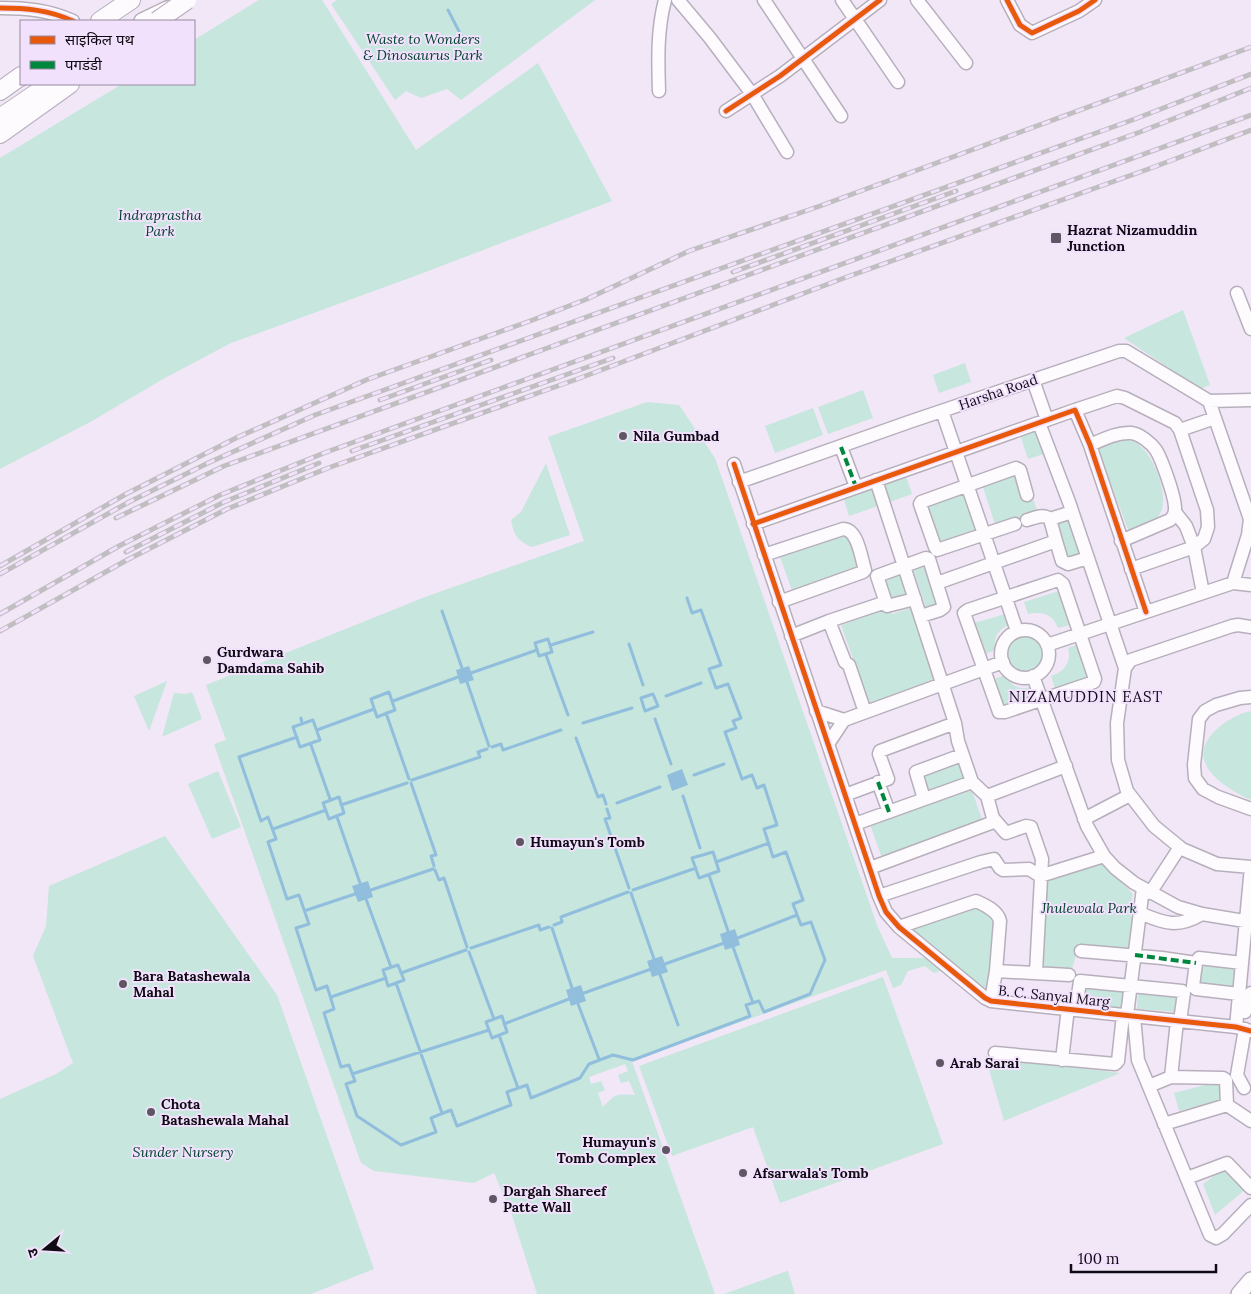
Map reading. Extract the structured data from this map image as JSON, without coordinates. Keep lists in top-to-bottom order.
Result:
{
  "streets": {
    "street": ["Harsha Road", "B. C. Sanyal Marg"]
  },
  "crossings": [
    ["Harsha Road", "B. C. Sanyal Marg"]
  ],
  "districts": ["NIZAMUDDIN EAST"],
  "parks": [
    "Waste to Wonders & Dinosaurus Park",
    "Indraprastha Park",
    "Jhulewala Park",
    "Sunder Nursery"
  ],
  "places": {
    "transit": ["Hazrat Nizamuddin Junction"],
    "other": [
      "Nila Gumbad",
      "Gurdwara Damdama Sahib",
      "Humayun's Tomb",
      "Bara Batashewala Mahal",
      "Arab Sarai",
      "Chota Batashewala Mahal",
      "Humayun's Tomb Complex",
      "Afsarwala's Tomb",
      "Dargah Shareef Patte Wall"
    ]
  },
  "legend": ["साइकिल पथ", "पगडंडी"],
  "scale_bar": "100 m",
  "north": "left"
}
